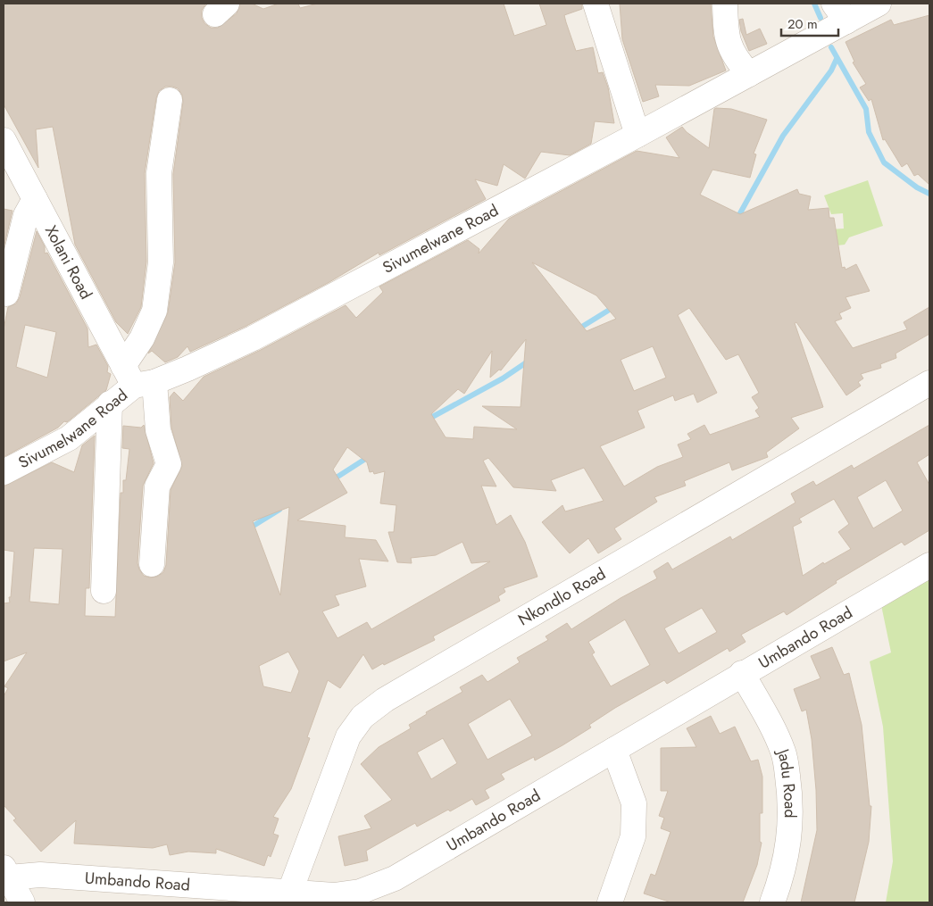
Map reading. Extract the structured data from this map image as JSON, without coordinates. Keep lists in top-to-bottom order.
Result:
{
  "streets": {
    "street": [
      "Sivumelwane Road",
      "Xolani Road",
      "Nkondlo Road",
      "Umbando Road",
      "Jadu Road"
    ]
  },
  "crossings": [
    ["Sivumelwane Road", "Xolani Road"],
    ["Nkondlo Road", "Umbando Road"],
    ["Umbando Road", "Jadu Road"]
  ],
  "scale_bar": "20 m"
}
